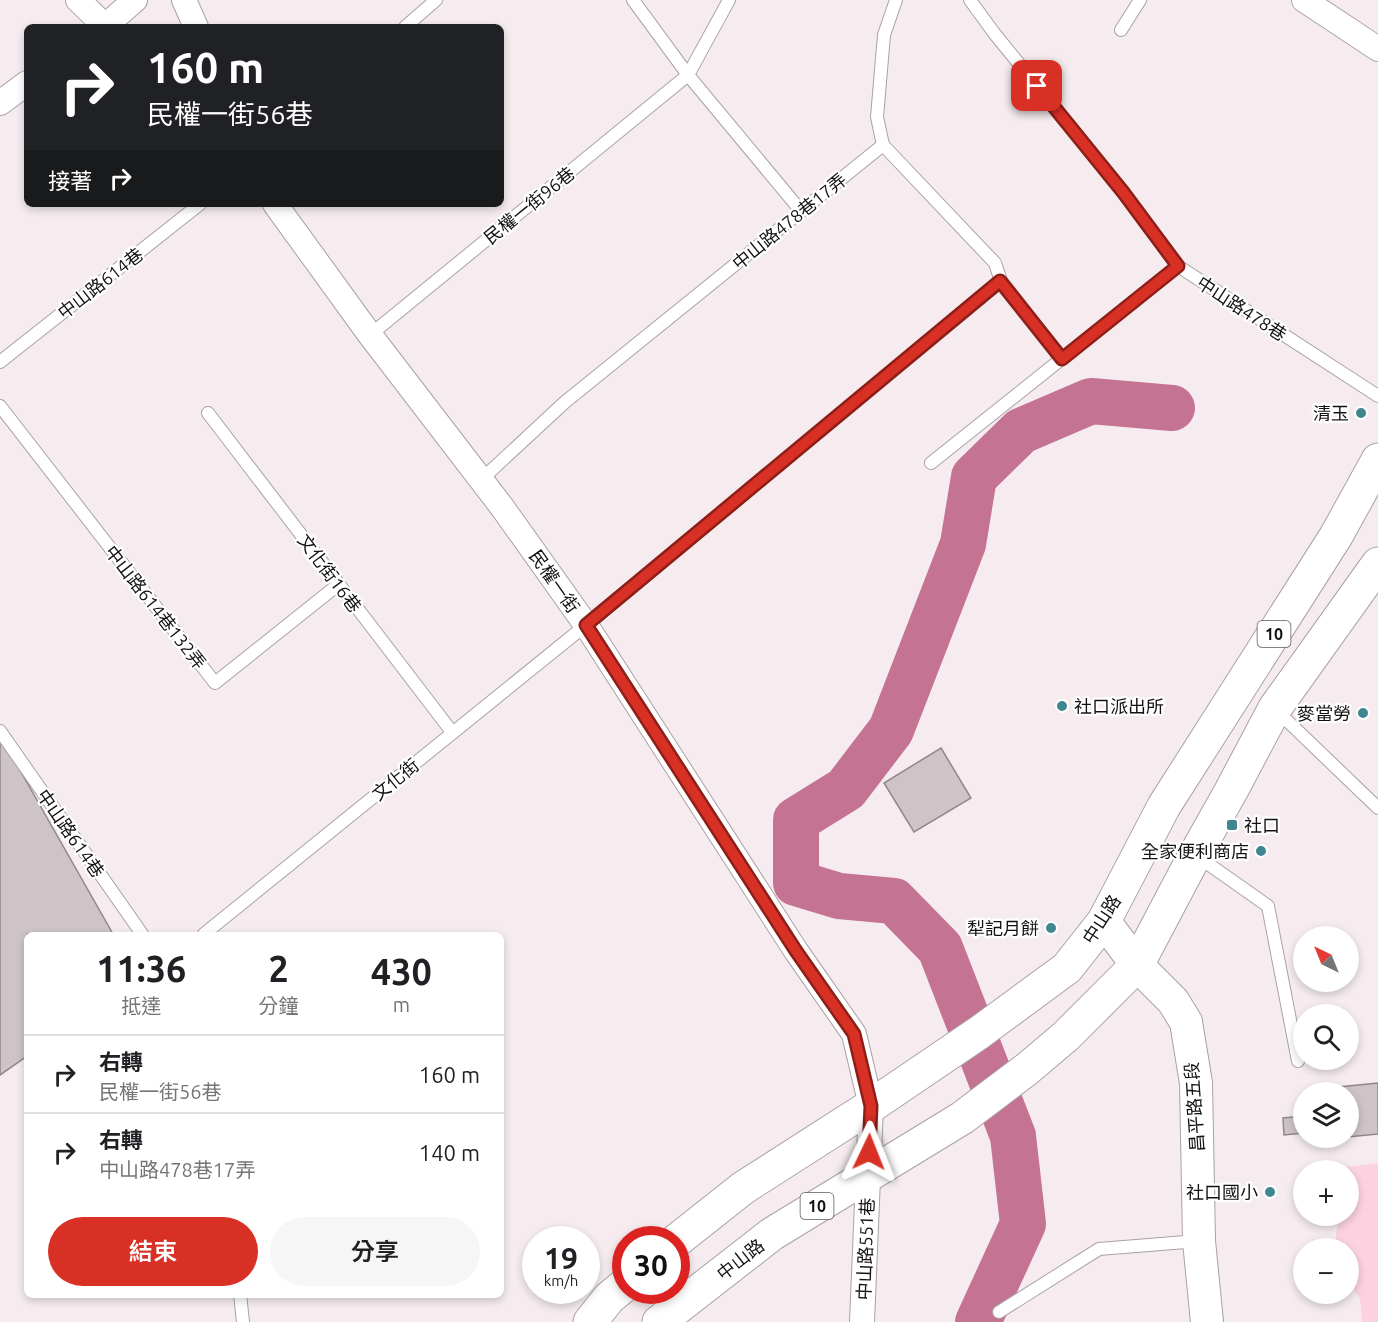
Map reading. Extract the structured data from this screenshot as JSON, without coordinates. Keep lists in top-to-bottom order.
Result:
{
  "streets": {
    "main road": ["10", "中山路"],
    "street": ["民權一街", "昌平路五段", "中山路551巷"],
    "lane": [
      "民權一街96巷",
      "中山路478巷17弄",
      "中山路614巷",
      "中山路478巷",
      "文化街16巷",
      "中山路614巷132弄",
      "文化街"
    ]
  },
  "crossings": [
    ["民權一街96巷", "民權一街"],
    ["中山路478巷17弄", "民權一街"],
    ["文化街16巷", "中山路614巷132弄"],
    ["文化街16巷", "文化街"],
    ["民權一街", "文化街"],
    ["民權一街", "中山路"],
    ["民權一街", "中山路551巷"],
    ["中山路", "昌平路五段"],
    ["中山路", "中山路551巷"]
  ],
  "places": {
    "other": [
      "清玉",
      "社口派出所",
      "麥當勞",
      "全家便利商店",
      "犁記月餅",
      "社口國小"
    ],
    "transit": ["社口"]
  },
  "north": "top left",
  "page": {
    "turn": ["160 m", "民權一街56巷"],
    "then": "接著",
    "map_buttons": ["+", "−"],
    "eta": [
      "11:36",
      "抵達",
      "2",
      "分鐘",
      "430",
      "m"
    ],
    "list": [
      {
        "name": "右轉",
        "note": "民權一街56巷",
        "value": "160 m"
      },
      {
        "name": "右轉",
        "note": "中山路478巷17弄",
        "value": "140 m"
      }
    ],
    "buttons": ["結束", "分享"],
    "speed": "19 km/h",
    "limit": "30"
  }
}
